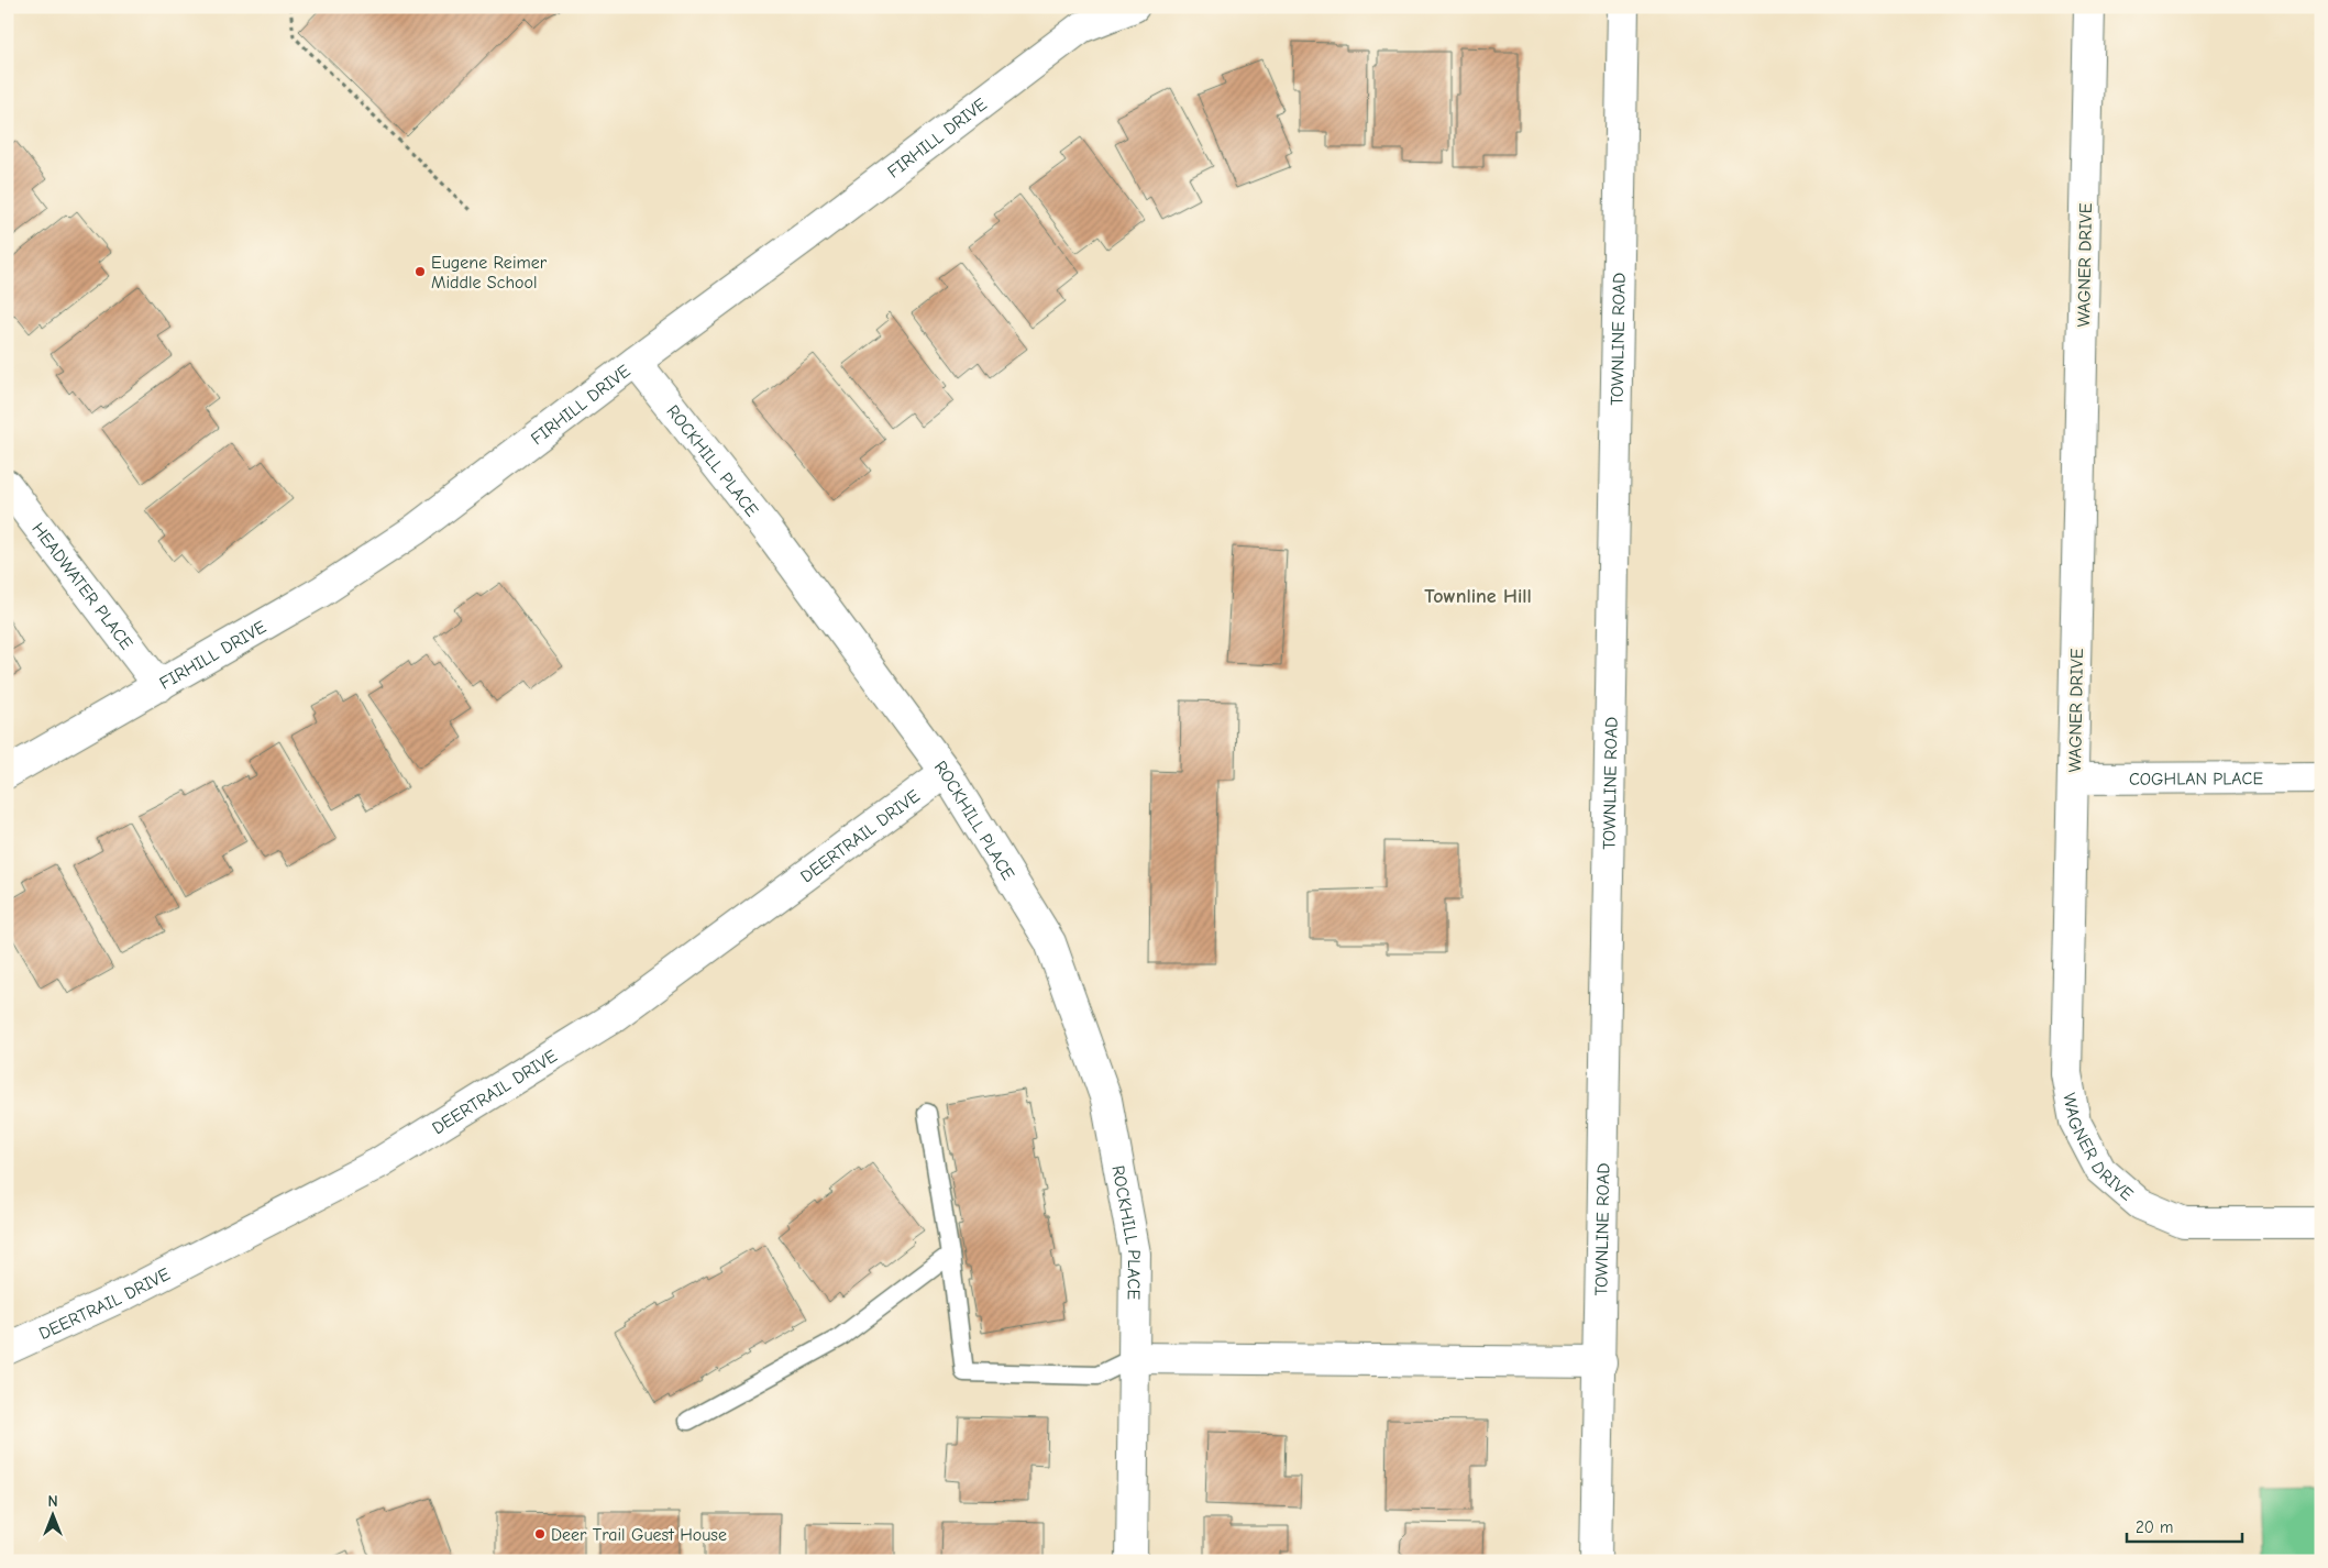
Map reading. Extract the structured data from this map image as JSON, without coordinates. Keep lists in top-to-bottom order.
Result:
{
  "streets": {
    "street": [
      "FIRHILL DRIVE",
      "WAGNER DRIVE",
      "TOWNLINE ROAD",
      "ROCKHILL PLACE",
      "HEADWATER PLACE",
      "COGHLAN PLACE",
      "DEERTRAIL DRIVE"
    ]
  },
  "crossings": [
    ["FIRHILL DRIVE", "ROCKHILL PLACE"],
    ["FIRHILL DRIVE", "HEADWATER PLACE"],
    ["WAGNER DRIVE", "COGHLAN PLACE"],
    ["ROCKHILL PLACE", "DEERTRAIL DRIVE"]
  ],
  "districts": ["Townline Hill"],
  "places": ["Eugene Reimer Middle School", "Deer Trail Guest House"],
  "scale_bar": "20 m",
  "north": "top"
}
